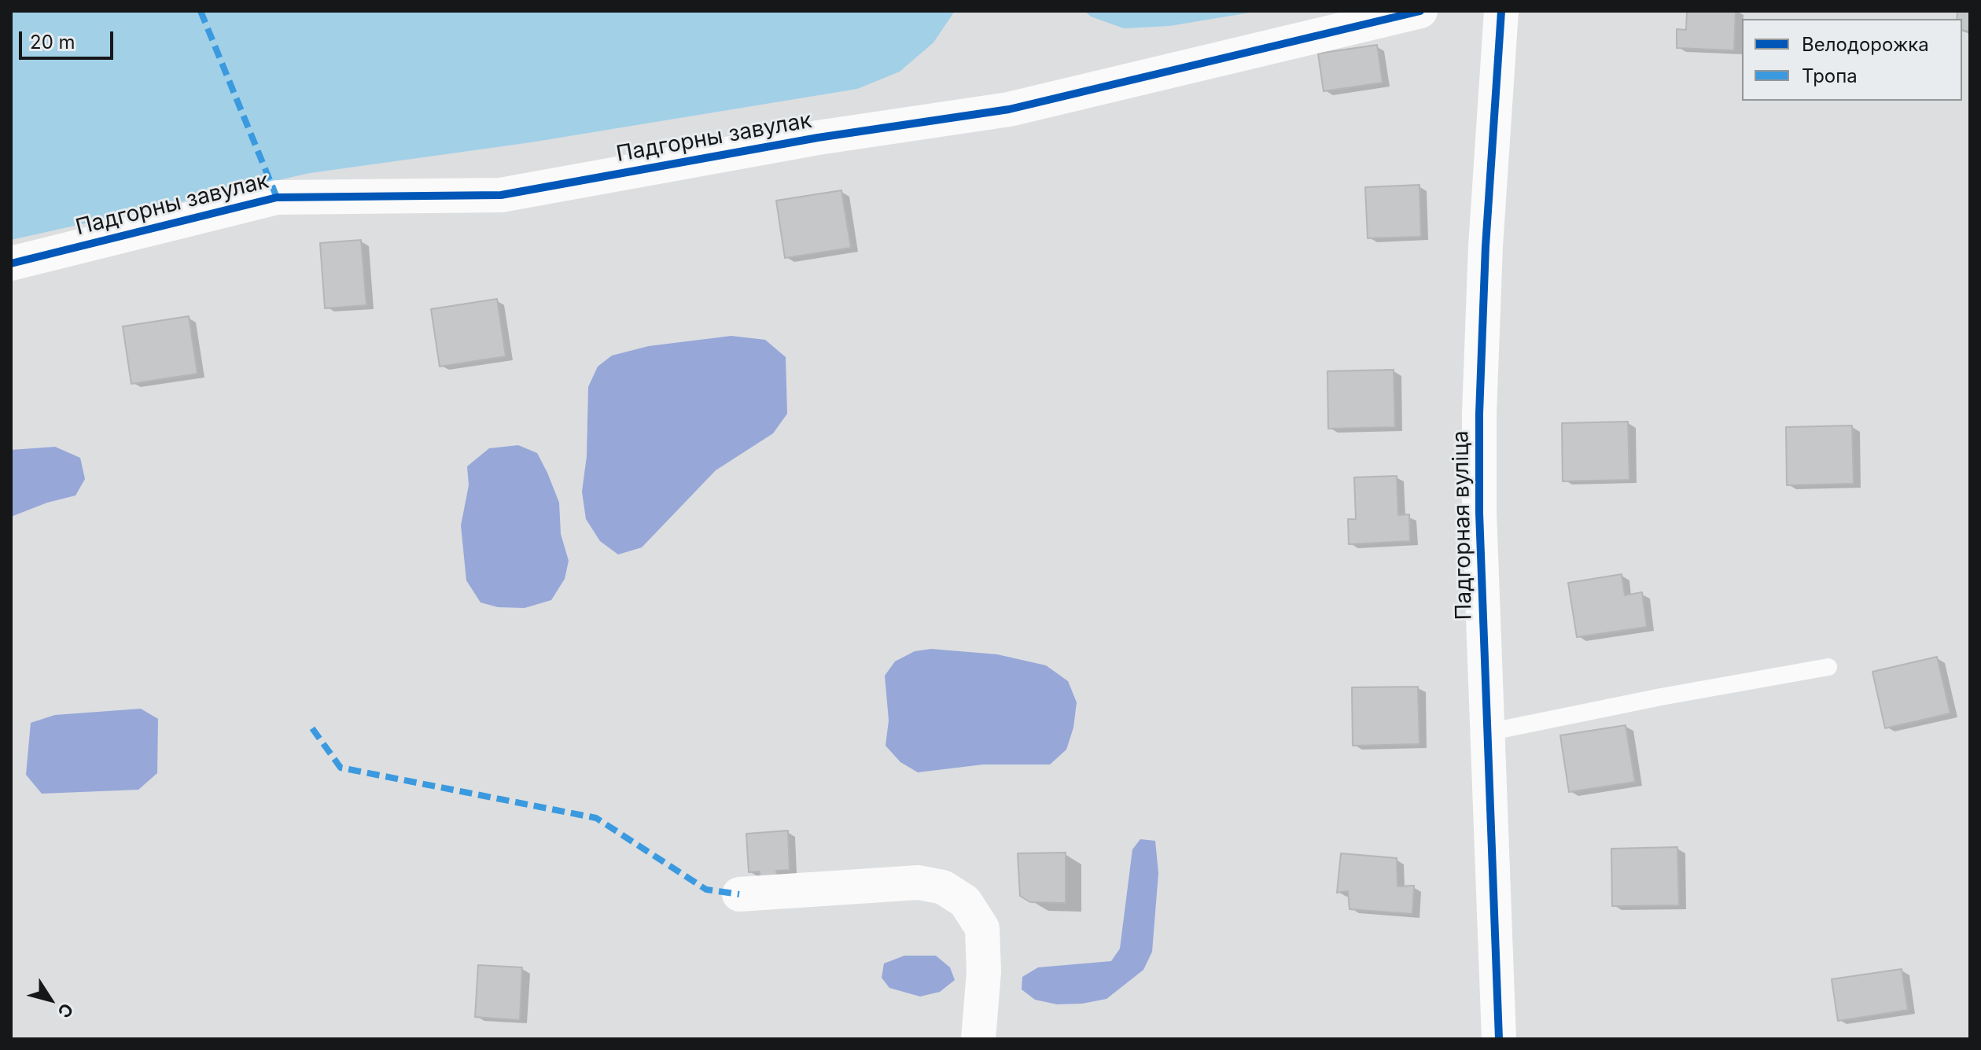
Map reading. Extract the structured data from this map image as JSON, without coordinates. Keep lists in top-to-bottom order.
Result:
{
  "streets": {
    "street": ["Падгорны завулак", "Падгорная вуліца"]
  },
  "legend": ["Велодорожка", "Тропа"],
  "scale_bar": "20 m",
  "north": "bottom right"
}
